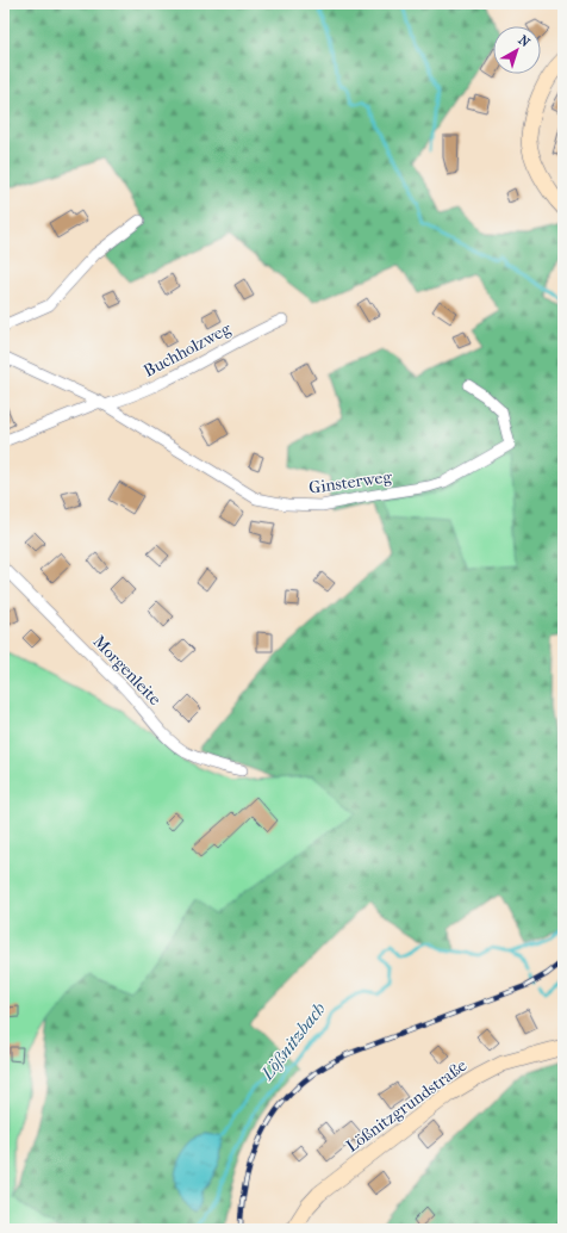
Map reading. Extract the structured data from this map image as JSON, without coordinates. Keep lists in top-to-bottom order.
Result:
{
  "streets": {
    "street": [
      "Buchholzweg",
      "Ginsterweg",
      "Morgenleite",
      "Lößnitzgrundstraße"
    ]
  },
  "crossings": [
    ["Buchholzweg", "Ginsterweg"]
  ],
  "water": ["Lößnitzbach"],
  "north": "top right"
}
